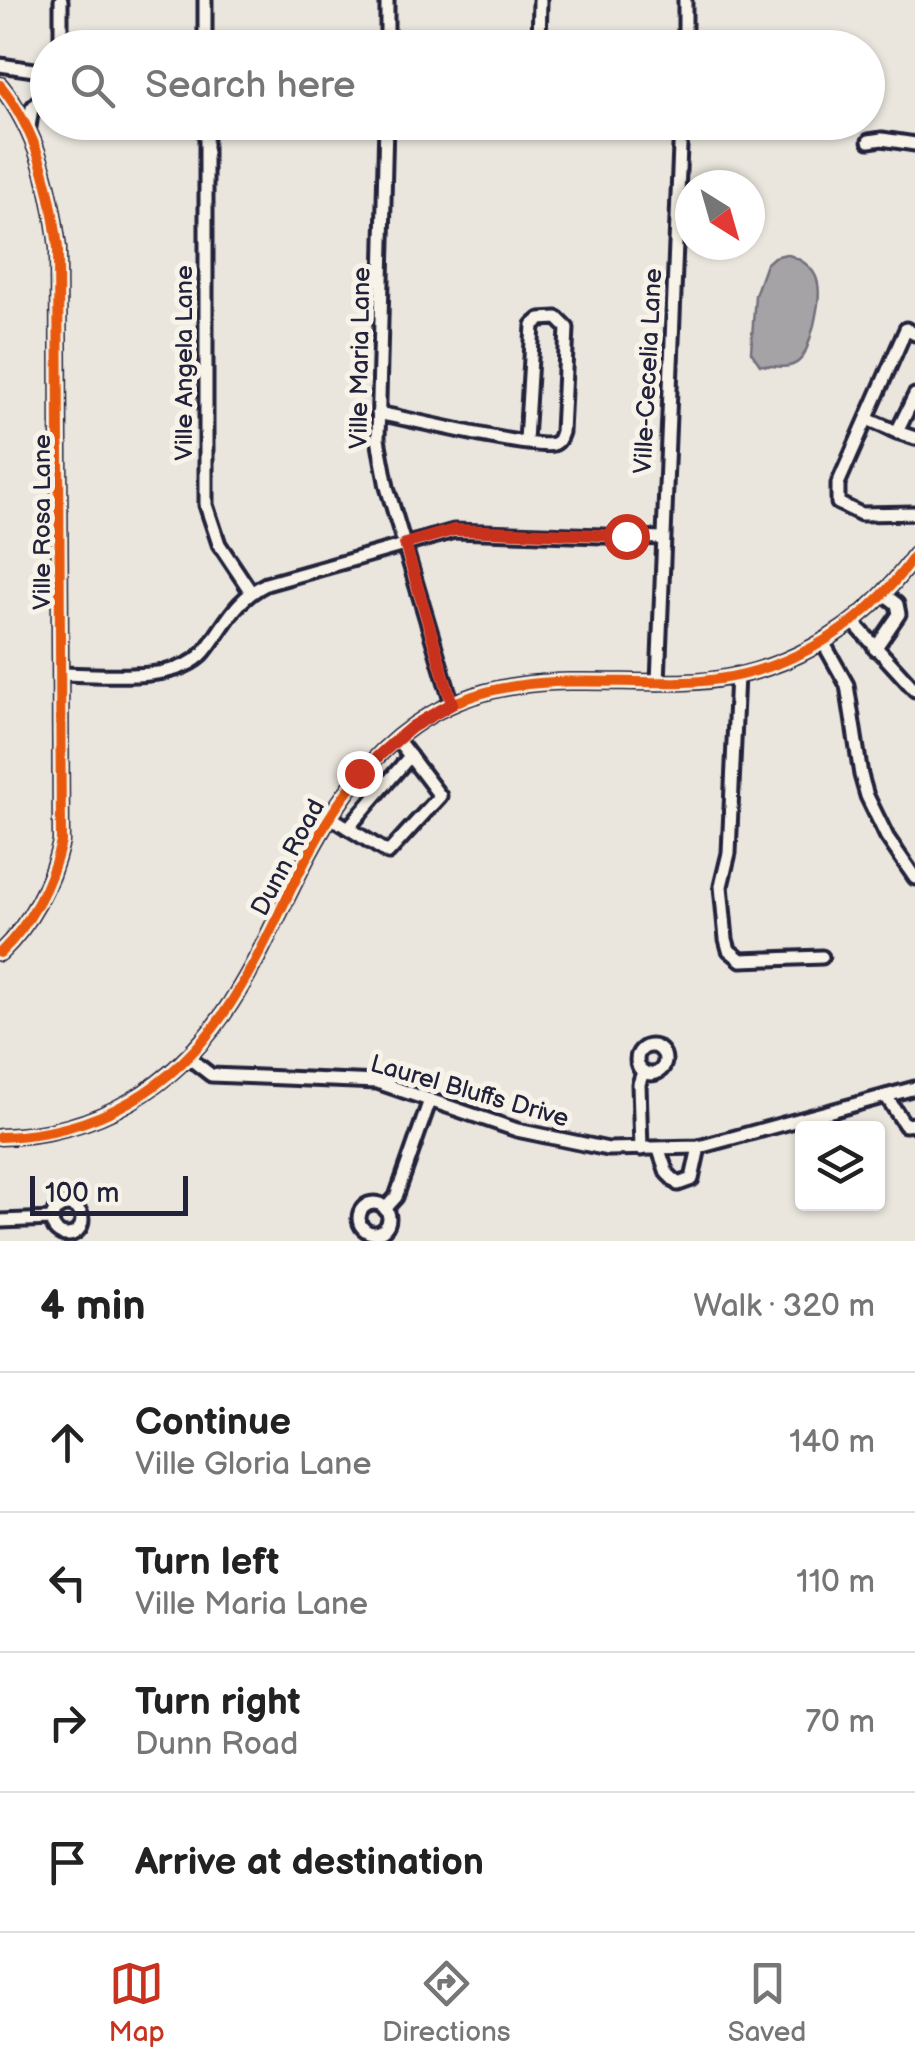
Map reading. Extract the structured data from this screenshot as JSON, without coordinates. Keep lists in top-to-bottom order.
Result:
{
  "streets": {
    "street": [
      "Ville Maria Lane",
      "Ville Angela Lane",
      "Ville-Cecelia Lane",
      "Ville Rosa Lane",
      "Dunn Road",
      "Laurel Bluffs Drive"
    ]
  },
  "crossings": [
    ["Ville Maria Lane", "Dunn Road"],
    ["Ville-Cecelia Lane", "Dunn Road"],
    ["Dunn Road", "Laurel Bluffs Drive"]
  ],
  "scale_bar": "100 m",
  "north": "bottom right",
  "page": {
    "search": "Search here",
    "scale": "100 m",
    "heading": ["4 min", "Walk · 320 m"],
    "list": [
      ["Continue", "Ville Gloria Lane", "140 m"],
      ["Turn left", "Ville Maria Lane", "110 m"],
      ["Turn right", "Dunn Road", "70 m"],
      "Arrive at destination"
    ],
    "nav": ["Map", "Directions", "Saved"]
  }
}
